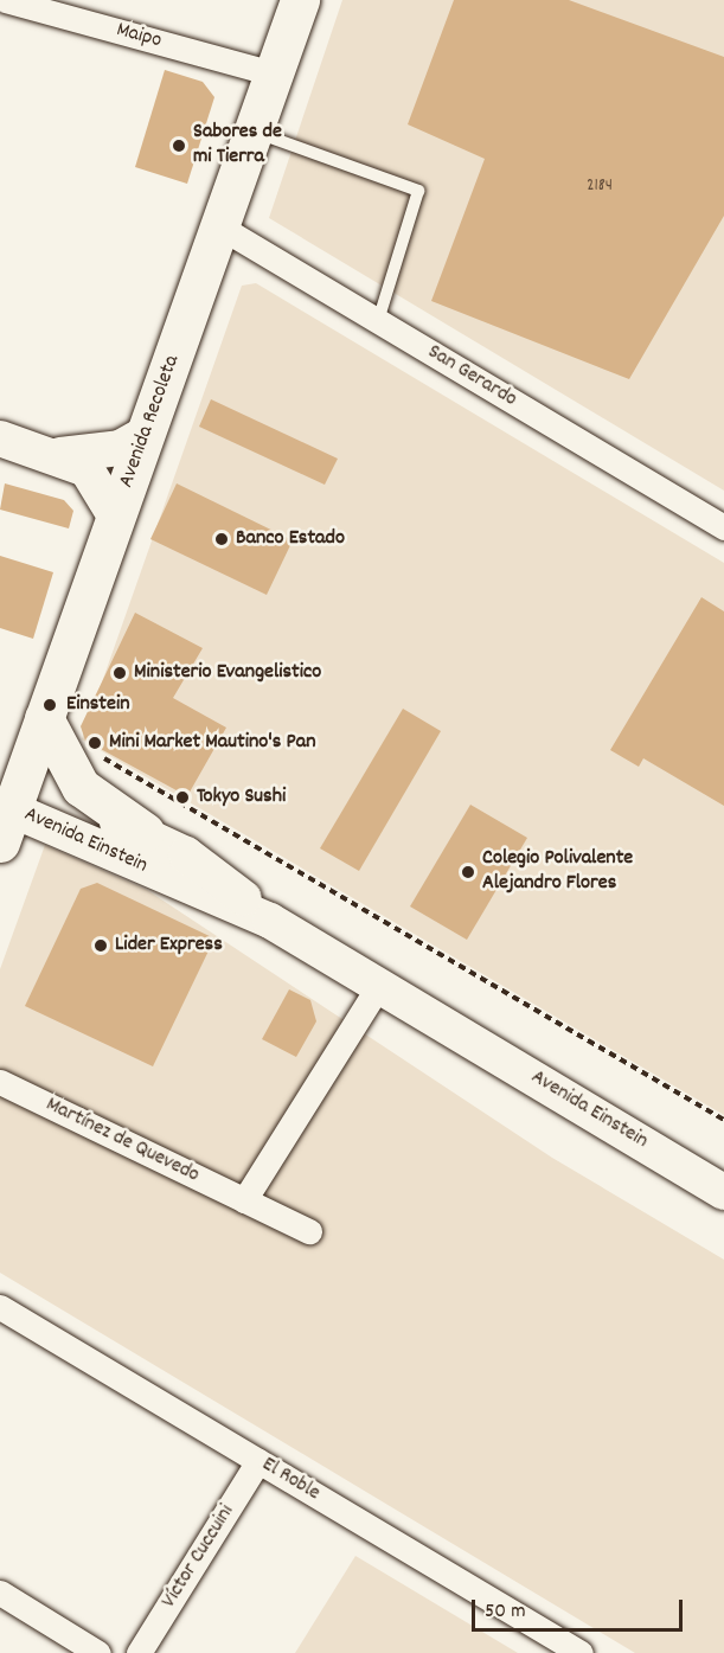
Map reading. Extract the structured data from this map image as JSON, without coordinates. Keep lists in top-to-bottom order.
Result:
{
  "streets": {
    "main road": ["Avenida Recoleta", "Avenida Einstein"],
    "street": [
      "Maipo",
      "San Gerardo",
      "Martínez de Quevedo",
      "El Roble",
      "Víctor Cuccuini"
    ]
  },
  "crossings": [
    ["Maipo", "Avenida Recoleta"],
    ["San Gerardo", "Avenida Recoleta"],
    ["Avenida Recoleta", "Avenida Einstein"],
    ["El Roble", "Víctor Cuccuini"]
  ],
  "places": [
    "Sabores de mi Tierra",
    "Banco Estado",
    "Ministerio Evangelistico",
    "Einstein",
    "Mini Market Mautino's Pan",
    "Tokyo Sushi",
    "Colegio Polivalente Alejandro Flores",
    "Lider Express"
  ],
  "house_numbers": ["2184"],
  "scale_bar": "50 m"
}
